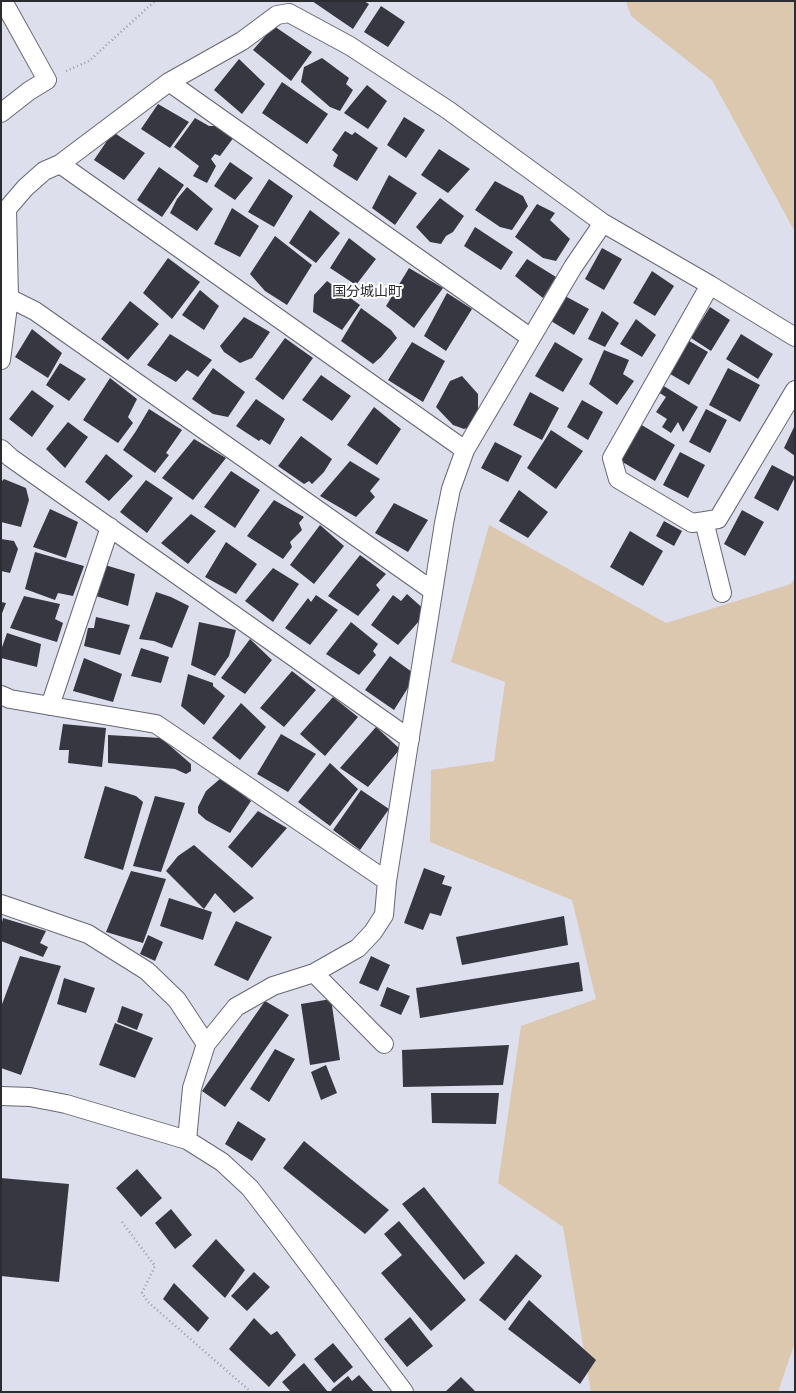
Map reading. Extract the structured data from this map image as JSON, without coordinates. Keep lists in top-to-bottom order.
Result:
{
  "districts": ["国分城山町"]
}
